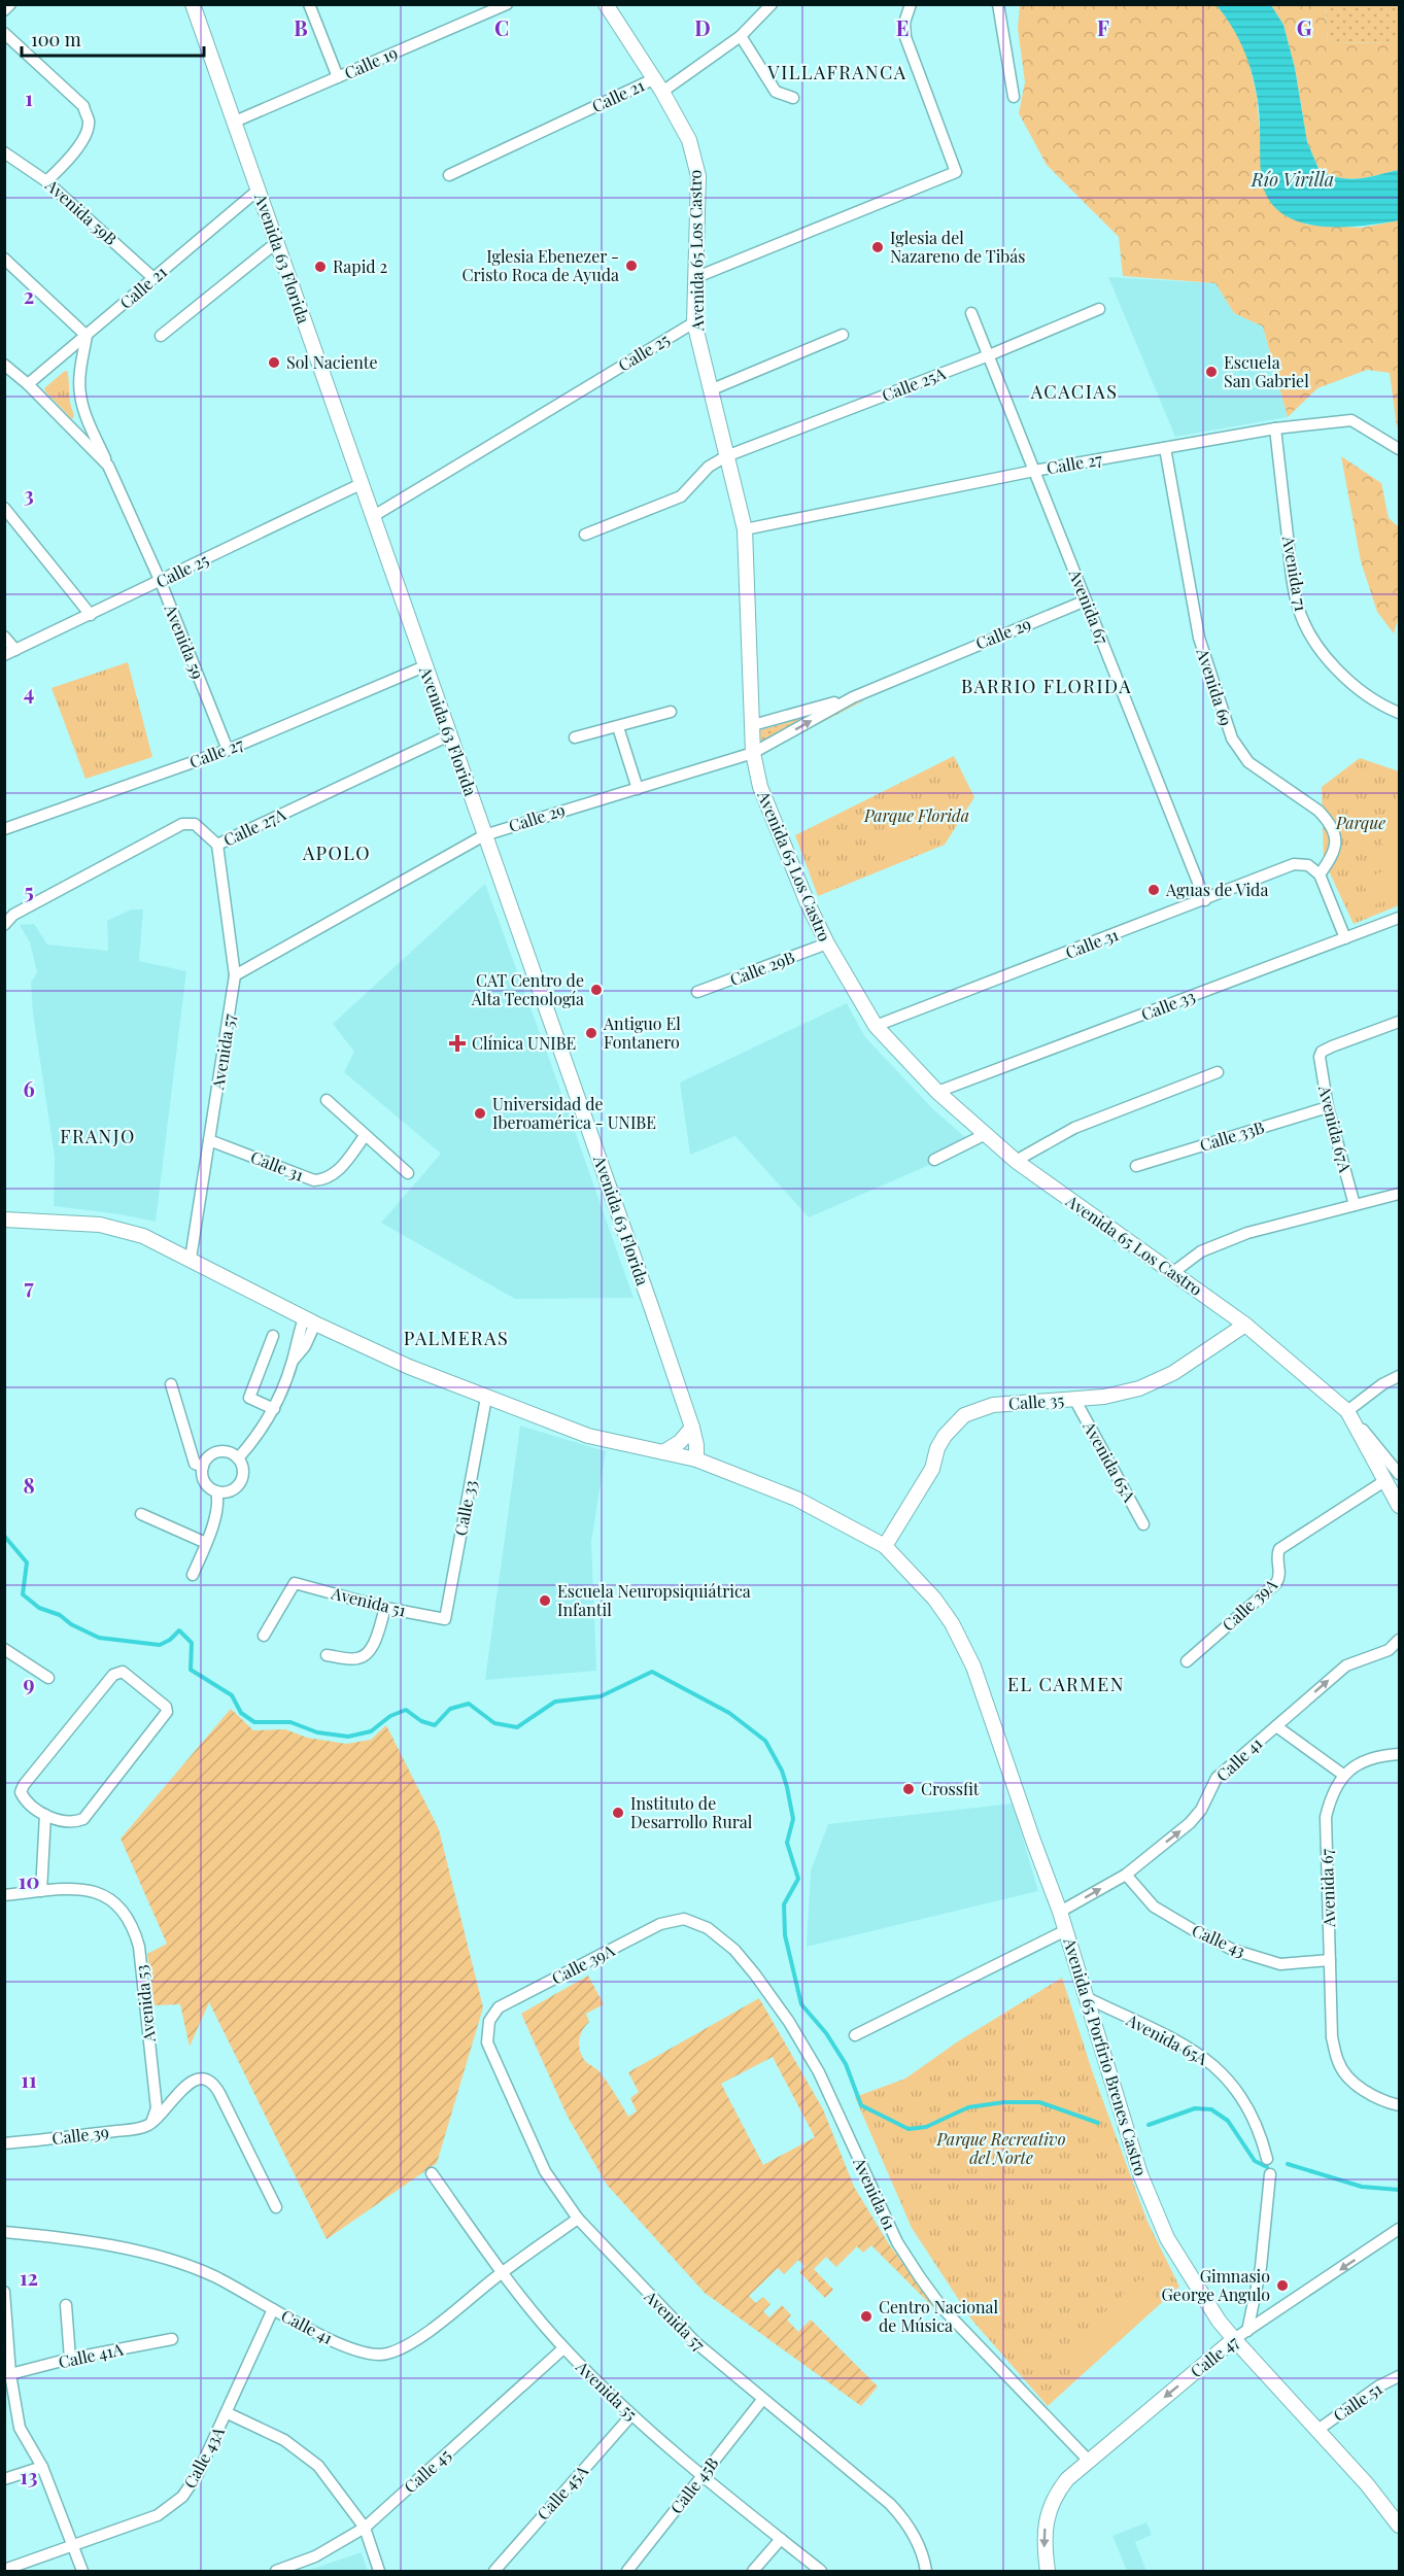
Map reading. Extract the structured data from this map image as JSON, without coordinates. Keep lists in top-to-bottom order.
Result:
{
  "streets": {
    "main road": [
      "Avenida 65 Los Castro",
      "Avenida 63 Florida",
      "Calle 35",
      "Avenida 65 Porfirio Brenes Castro",
      "Calle 47"
    ],
    "street": [
      "Calle 19",
      "Calle 21",
      "Avenida 59B",
      "Calle 25",
      "Calle 25A",
      "Calle 27",
      "Avenida 71",
      "Avenida 67",
      "Calle 29",
      "Avenida 59",
      "Avenida 69",
      "Calle 27A",
      "Calle 31",
      "Calle 29B",
      "Calle 33",
      "Avenida 57",
      "Avenida 67A",
      "Calle 33B",
      "Avenida 65A",
      "Avenida 51",
      "Calle 39A",
      "Calle 41",
      "Calle 43",
      "Avenida 53",
      "Calle 39",
      "Avenida 61",
      "Calle 41A",
      "Avenida 55",
      "Calle 51",
      "Calle 43A",
      "Calle 45",
      "Calle 45B",
      "Calle 45A"
    ]
  },
  "crossings": [
    ["Calle 19", "Avenida 63 Florida"],
    ["Calle 21", "Avenida 59B"],
    ["Calle 21", "Avenida 65 Los Castro"],
    ["Calle 21", "Avenida 63 Florida"],
    ["Calle 21", "Avenida 59"],
    ["Avenida 65 Los Castro", "Calle 25"],
    ["Avenida 65 Los Castro", "Calle 25A"],
    ["Avenida 65 Los Castro", "Calle 27"],
    ["Avenida 65 Los Castro", "Calle 29"],
    ["Avenida 65 Los Castro", "Calle 31"],
    ["Avenida 65 Los Castro", "Calle 29B"],
    ["Avenida 65 Los Castro", "Calle 33"],
    ["Avenida 65 Los Castro", "Calle 35"],
    ["Avenida 63 Florida", "Calle 25"],
    ["Avenida 63 Florida", "Calle 27"],
    ["Avenida 63 Florida", "Calle 29"],
    ["Avenida 63 Florida", "Calle 27A"],
    ["Avenida 63 Florida", "Avenida 65 Porfirio Brenes Castro"],
    ["Calle 25", "Avenida 59"],
    ["Calle 25A", "Avenida 67"],
    ["Calle 27", "Avenida 71"],
    ["Calle 27", "Avenida 67"],
    ["Calle 27", "Avenida 59"],
    ["Calle 27", "Avenida 69"],
    ["Avenida 67", "Calle 29"],
    ["Avenida 67", "Calle 31"],
    ["Avenida 67", "Calle 43"],
    ["Calle 29", "Avenida 57"],
    ["Avenida 69", "Calle 31"],
    ["Calle 27A", "Avenida 57"],
    ["Calle 31", "Avenida 57"],
    ["Calle 33", "Avenida 51"],
    ["Calle 33", "Avenida 65 Porfirio Brenes Castro"],
    ["Avenida 57", "Calle 39A"],
    ["Avenida 57", "Calle 41"],
    ["Avenida 57", "Avenida 65 Porfirio Brenes Castro"],
    ["Avenida 57", "Calle 45B"],
    ["Avenida 67A", "Calle 33B"],
    ["Calle 35", "Avenida 65A"],
    ["Calle 35", "Avenida 65 Porfirio Brenes Castro"],
    ["Avenida 65A", "Avenida 65 Porfirio Brenes Castro"],
    ["Calle 39A", "Avenida 61"],
    ["Calle 41", "Calle 43"],
    ["Calle 41", "Avenida 65 Porfirio Brenes Castro"],
    ["Calle 41", "Avenida 55"],
    ["Calle 41", "Calle 43A"],
    ["Avenida 53", "Calle 39"],
    ["Avenida 65 Porfirio Brenes Castro", "Calle 47"],
    ["Avenida 65 Porfirio Brenes Castro", "Calle 51"],
    ["Avenida 61", "Calle 47"],
    ["Avenida 55", "Calle 45"],
    ["Avenida 55", "Calle 45B"],
    ["Avenida 55", "Calle 45A"]
  ],
  "one_way": ["Calle 41", "Calle 47"],
  "districts": [
    "VILLAFRANCA",
    "ACACIAS",
    "BARRIO FLORIDA",
    "APOLO",
    "FRANJO",
    "PALMERAS",
    "EL CARMEN"
  ],
  "water": ["Río Virilla"],
  "parks": ["Parque Florida", "Parque", "Parque Recreativo del Norte"],
  "places": {
    "other": [
      "Iglesia del Nazareno de Tibás",
      "Iglesia Ebenezer - Cristo Roca de Ayuda",
      "Rapid 2",
      "Sol Naciente",
      "Escuela San Gabriel",
      "Aguas de Vida",
      "CAT Centro de Alta Tecnología",
      "Antiguo El Fontanero",
      "Universidad de Iberoamérica - UNIBE",
      "Escuela Neuropsiquiátrica Infantil",
      "Crossfit",
      "Instituto de Desarrollo Rural",
      "Gimnasio George Angulo",
      "Centro Nacional de Música"
    ],
    "health": ["Clínica UNIBE"]
  },
  "scale_bar": "100 m",
  "grid": {
    "columns": [
      "B",
      "C",
      "D",
      "E",
      "F",
      "G"
    ],
    "rows": [
      "1",
      "2",
      "3",
      "4",
      "5",
      "6",
      "7",
      "8",
      "9",
      "10",
      "11",
      "12",
      "13"
    ]
  }
}
